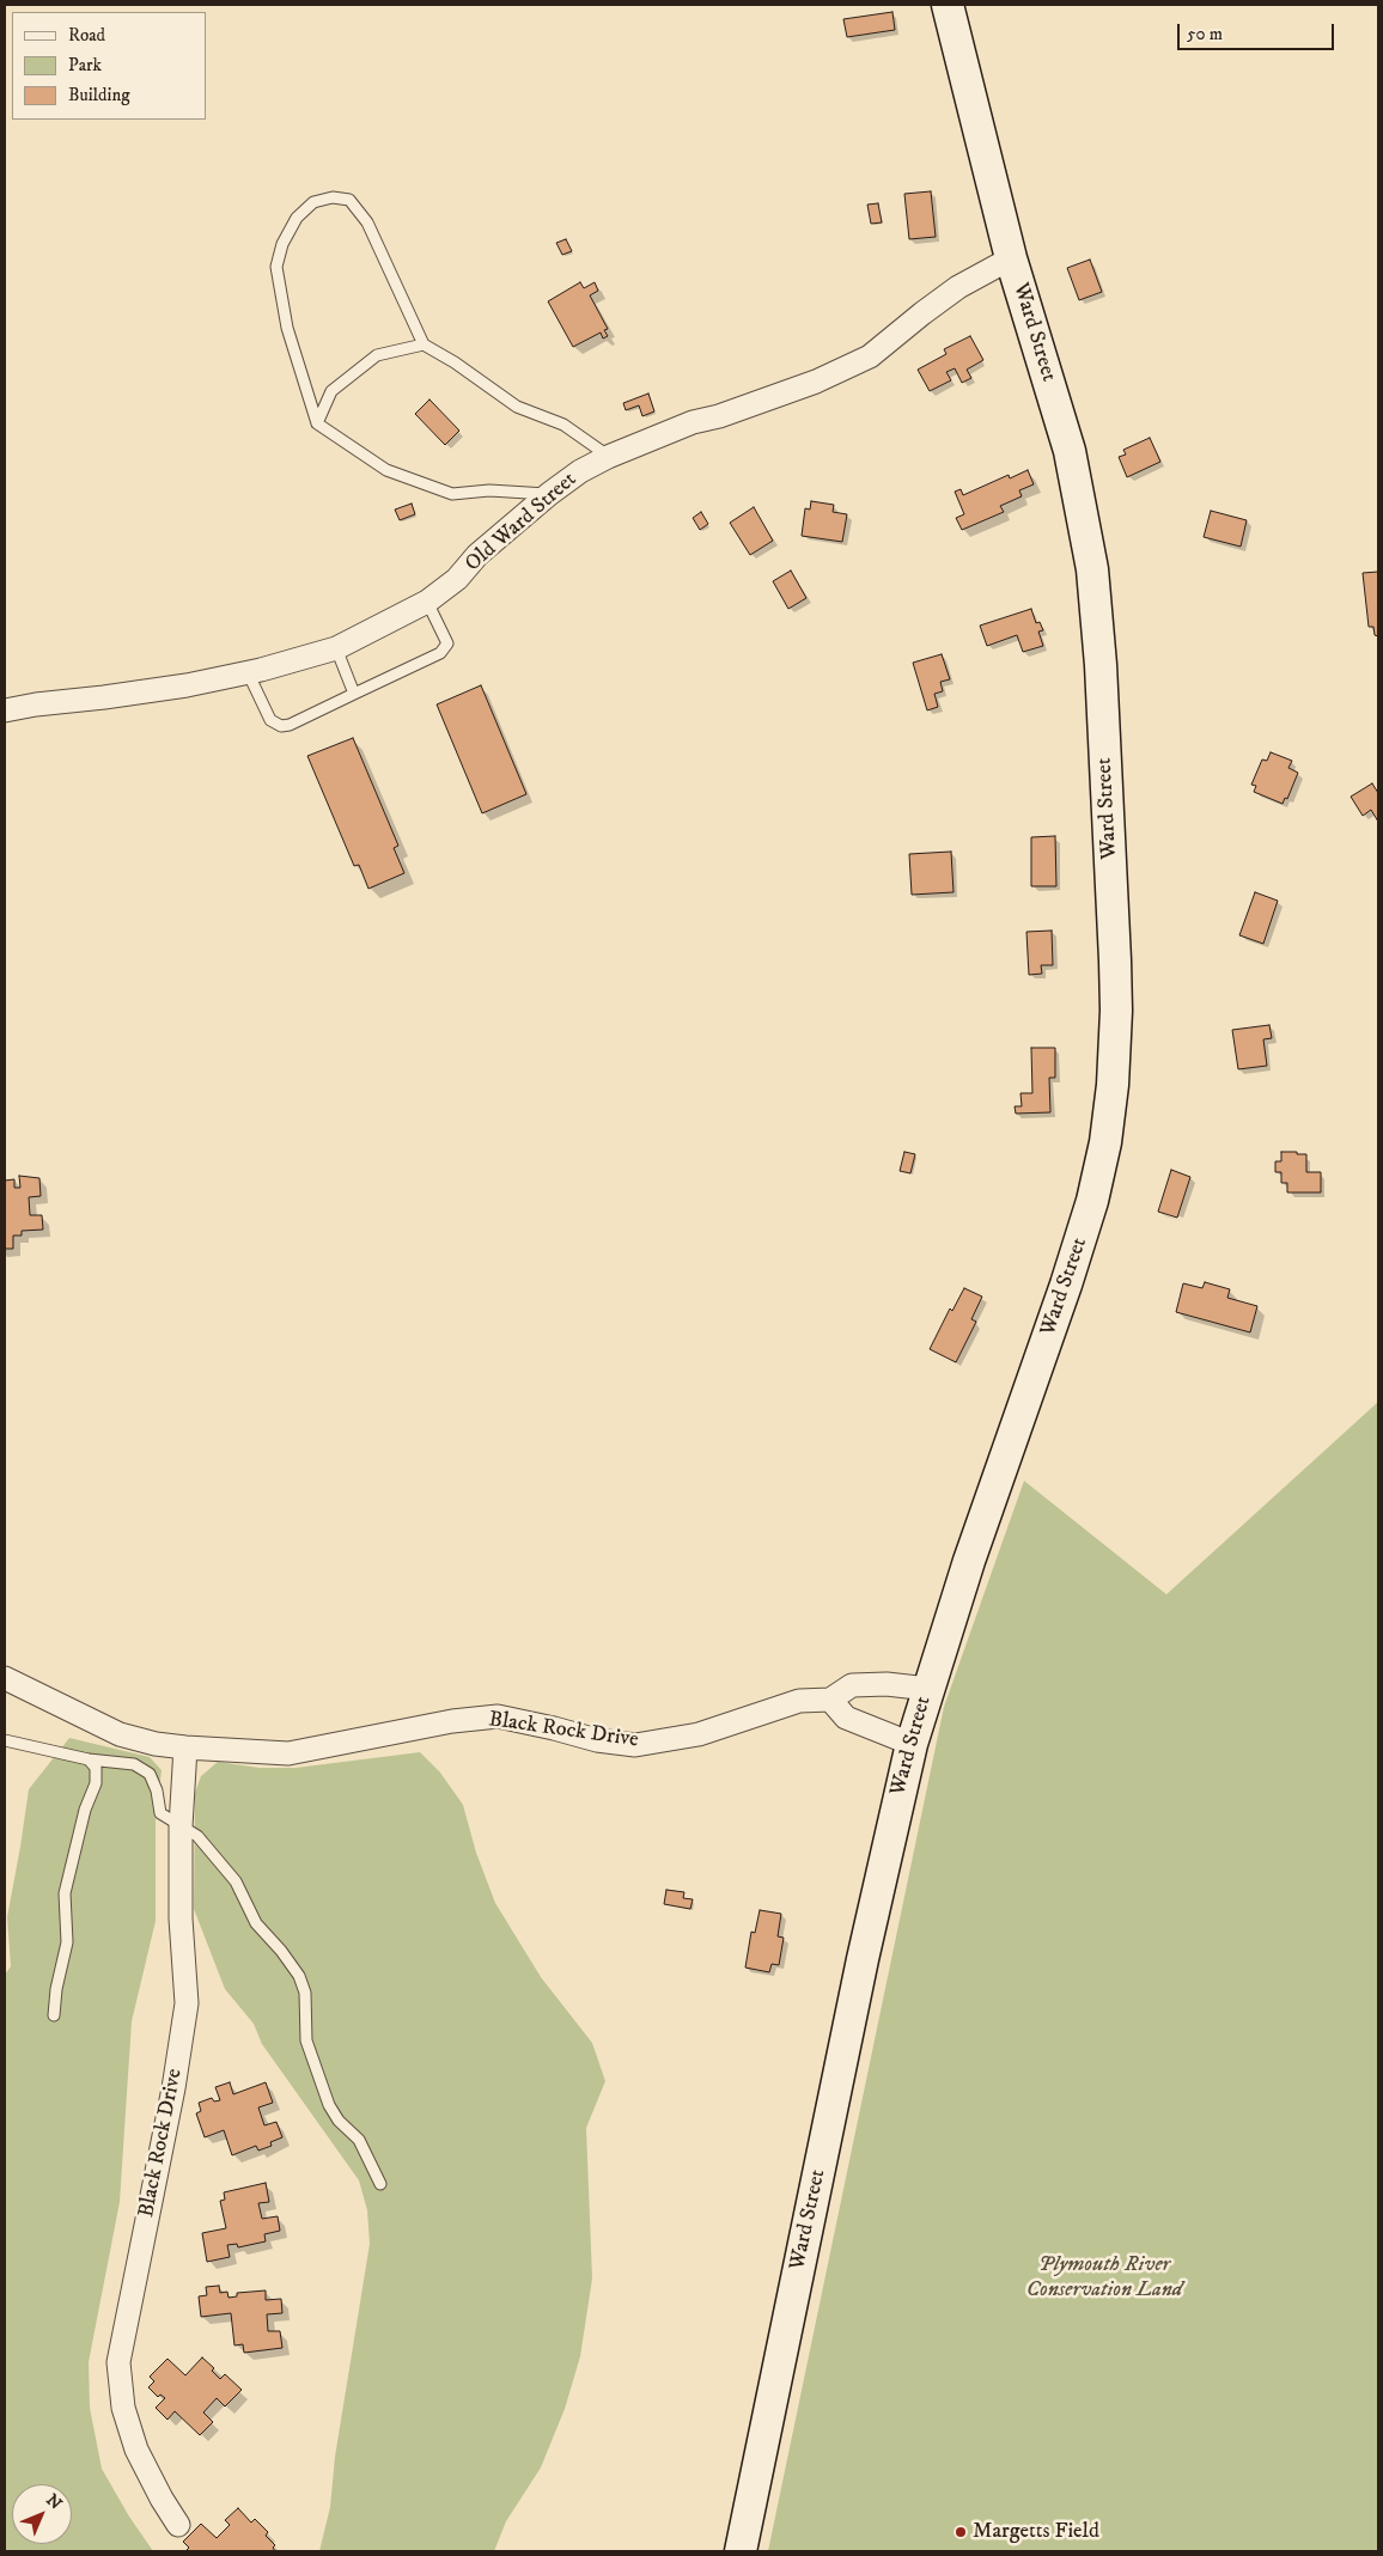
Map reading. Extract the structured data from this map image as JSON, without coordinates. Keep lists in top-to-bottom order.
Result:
{
  "streets": {
    "street": ["Ward Street", "Old Ward Street", "Black Rock Drive"]
  },
  "crossings": [
    ["Ward Street", "Old Ward Street"],
    ["Ward Street", "Black Rock Drive"]
  ],
  "parks": ["Plymouth River Conservation Land"],
  "places": ["Margetts Field"],
  "legend": ["Road", "Park", "Building"],
  "scale_bar": "50 m",
  "north": "top right"
}
